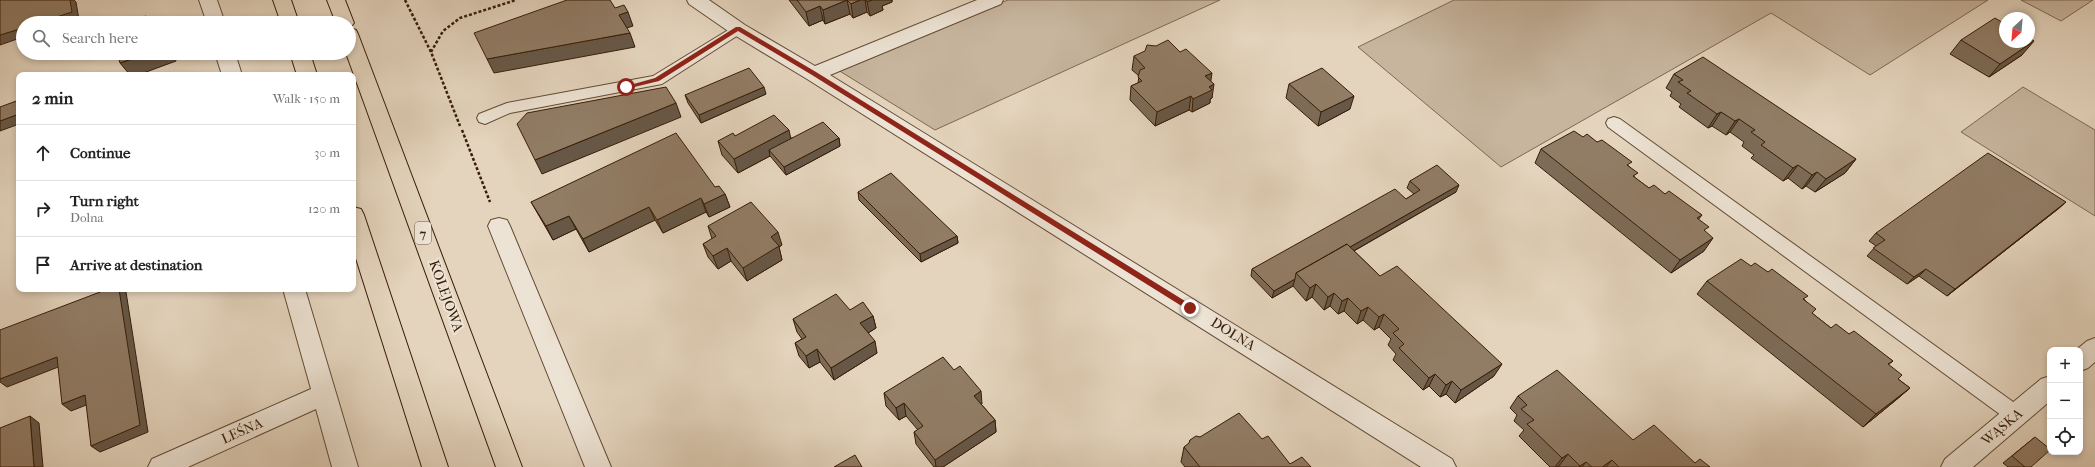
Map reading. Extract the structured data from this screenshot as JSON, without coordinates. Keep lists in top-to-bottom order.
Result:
{
  "streets": {
    "highway": ["7", "KOLEJOWA"],
    "street": ["DOLNA", "WĄSKA", "LEŚNA"]
  },
  "north": "bottom left",
  "page": {
    "search": "Search here",
    "heading": ["2 min", "Walk · 150 m"],
    "list": [
      ["Continue", "30 m"],
      ["Turn right", "Dolna", "120 m"],
      "Arrive at destination"
    ],
    "map_buttons": ["+", "−"]
  }
}
